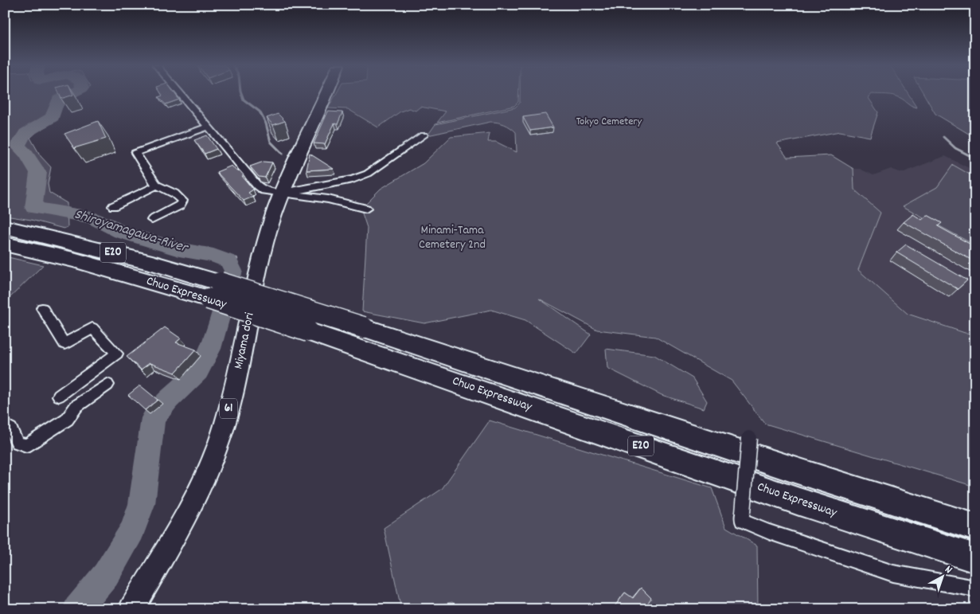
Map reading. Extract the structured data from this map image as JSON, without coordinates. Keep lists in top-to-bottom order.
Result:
{
  "streets": {
    "highway": ["E20", "Chuo Expressway"],
    "main road": ["Miyama dori", "61"]
  },
  "water": ["Shiroyamagawa-River"],
  "parks": ["Tokyo Cemetery", "Minami-Tama Cemetery 2nd"],
  "north": "top right"
}
